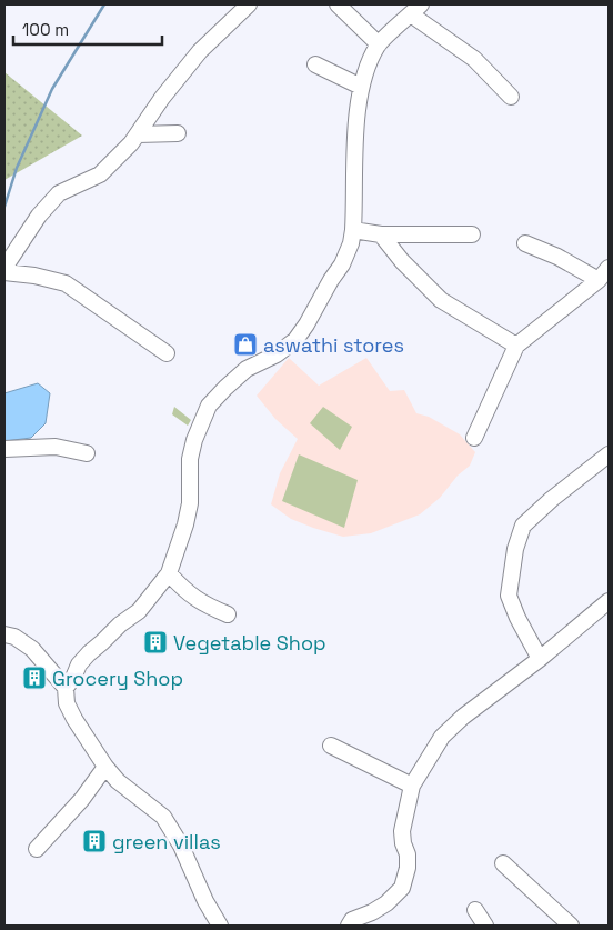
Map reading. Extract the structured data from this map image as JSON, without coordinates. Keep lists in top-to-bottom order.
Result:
{
  "places": {
    "shop": ["aswathi stores"],
    "building": ["Vegetable Shop", "Grocery Shop", "green villas"]
  },
  "scale_bar": "100 m"
}
